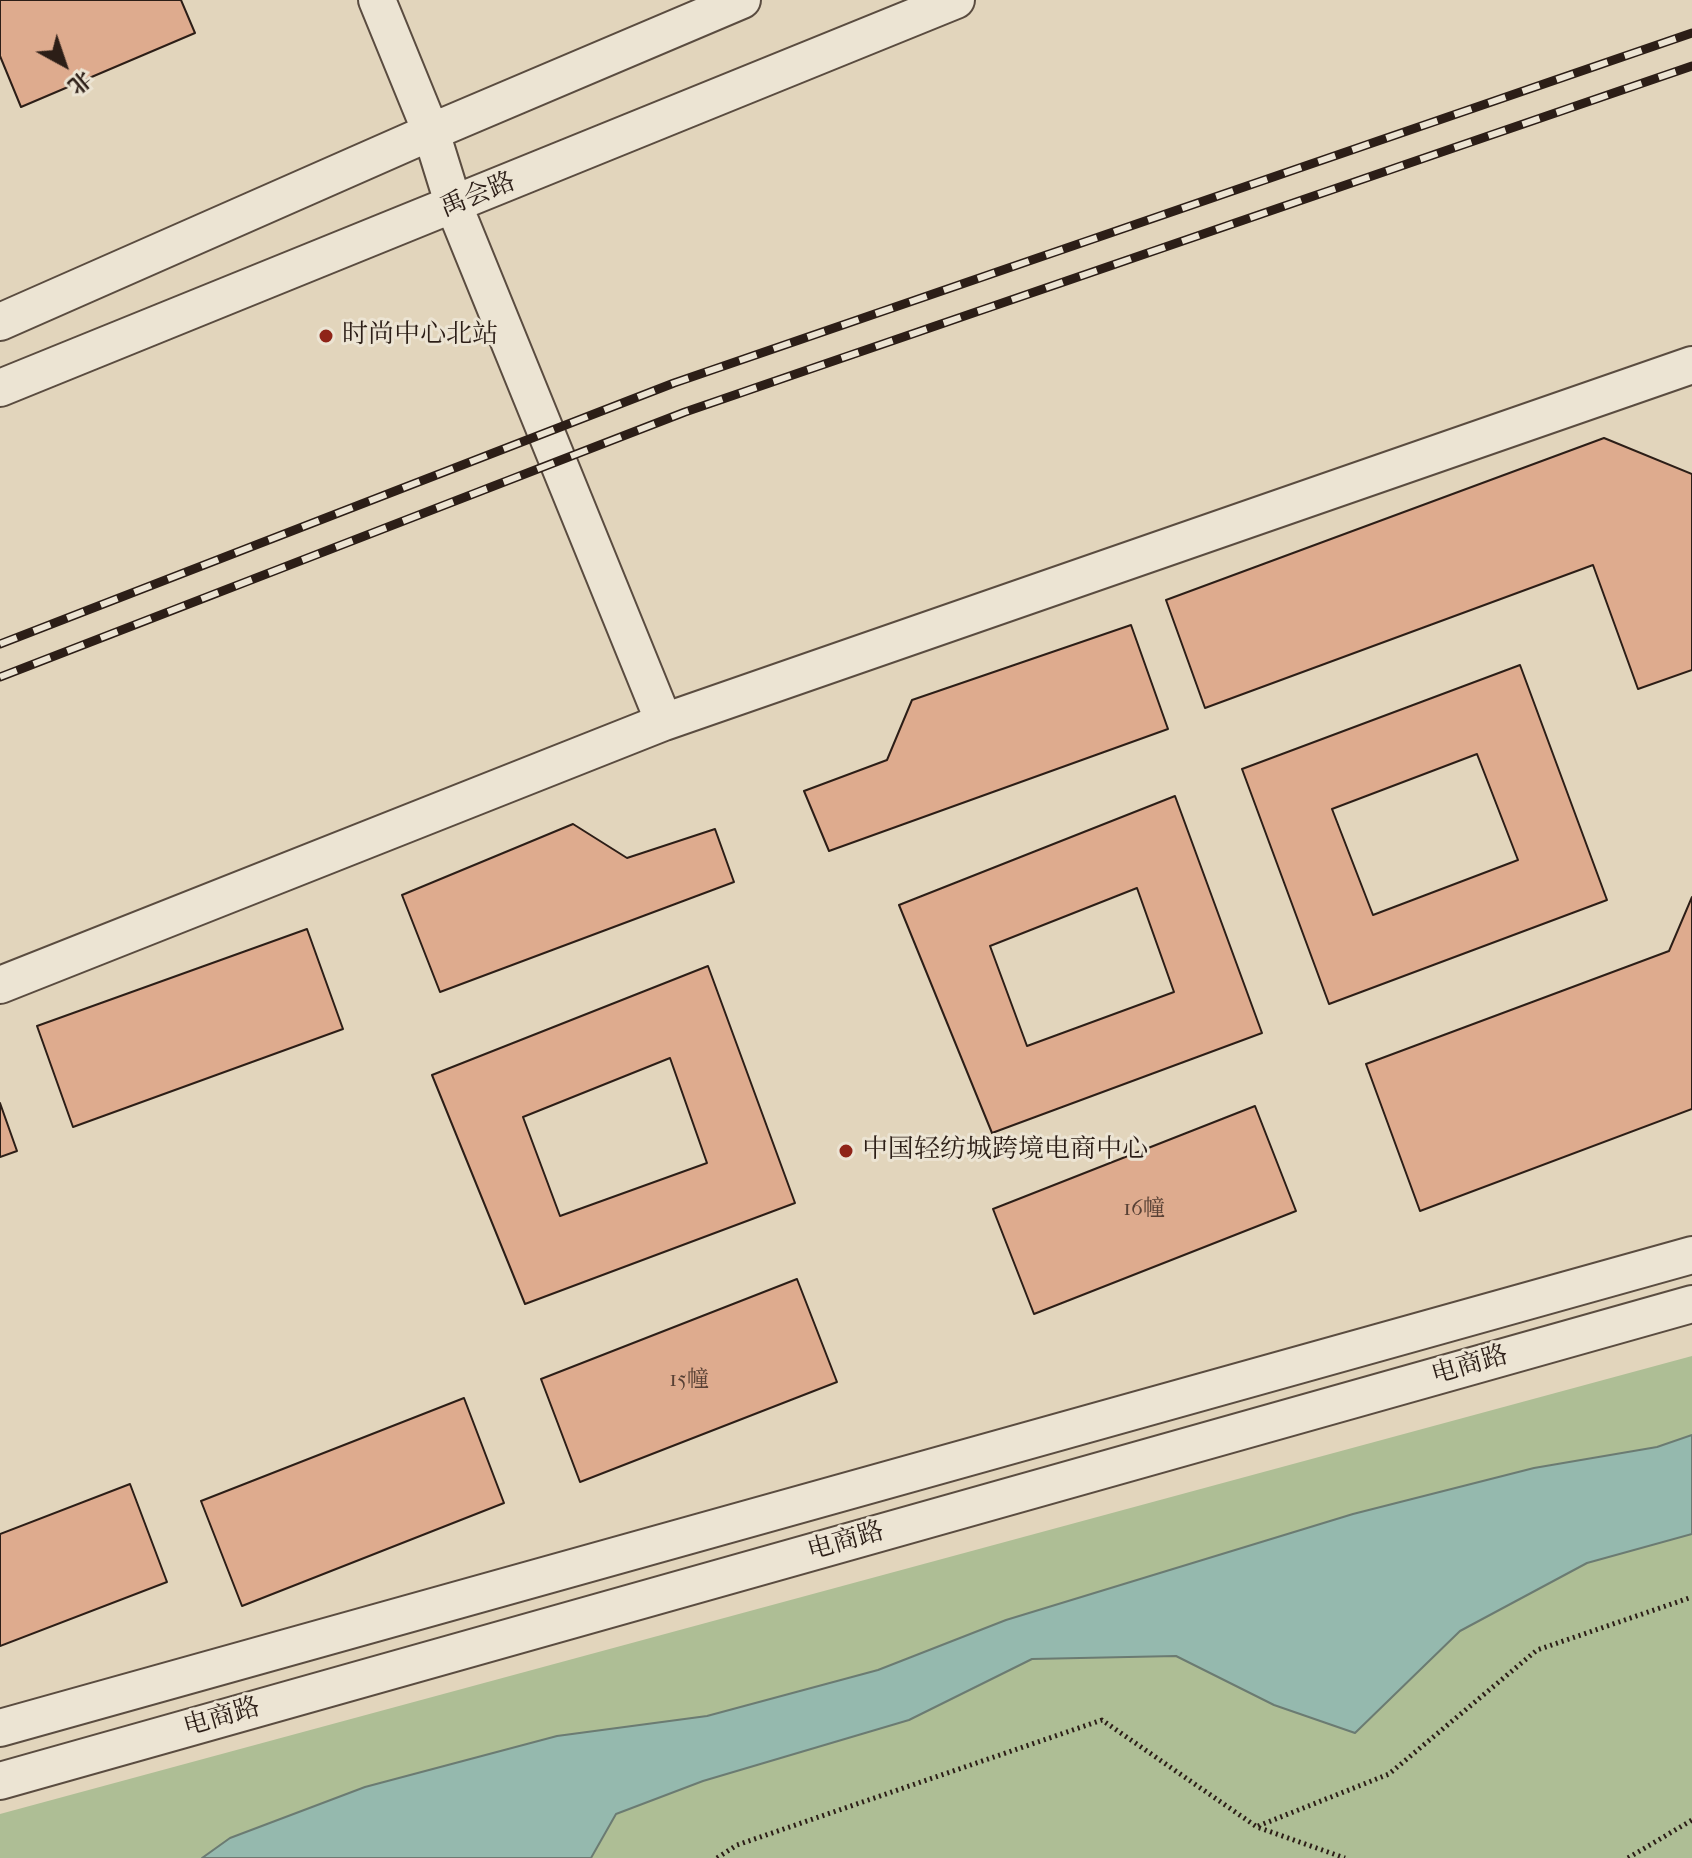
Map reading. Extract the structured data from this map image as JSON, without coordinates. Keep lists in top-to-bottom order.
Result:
{
  "streets": {
    "street": ["禹会路", "电商路"]
  },
  "places": ["时尚中心北站", "中国轻纺城跨境电商中心"],
  "house_numbers": ["16幢", "15幢"],
  "north": "bottom right"
}
